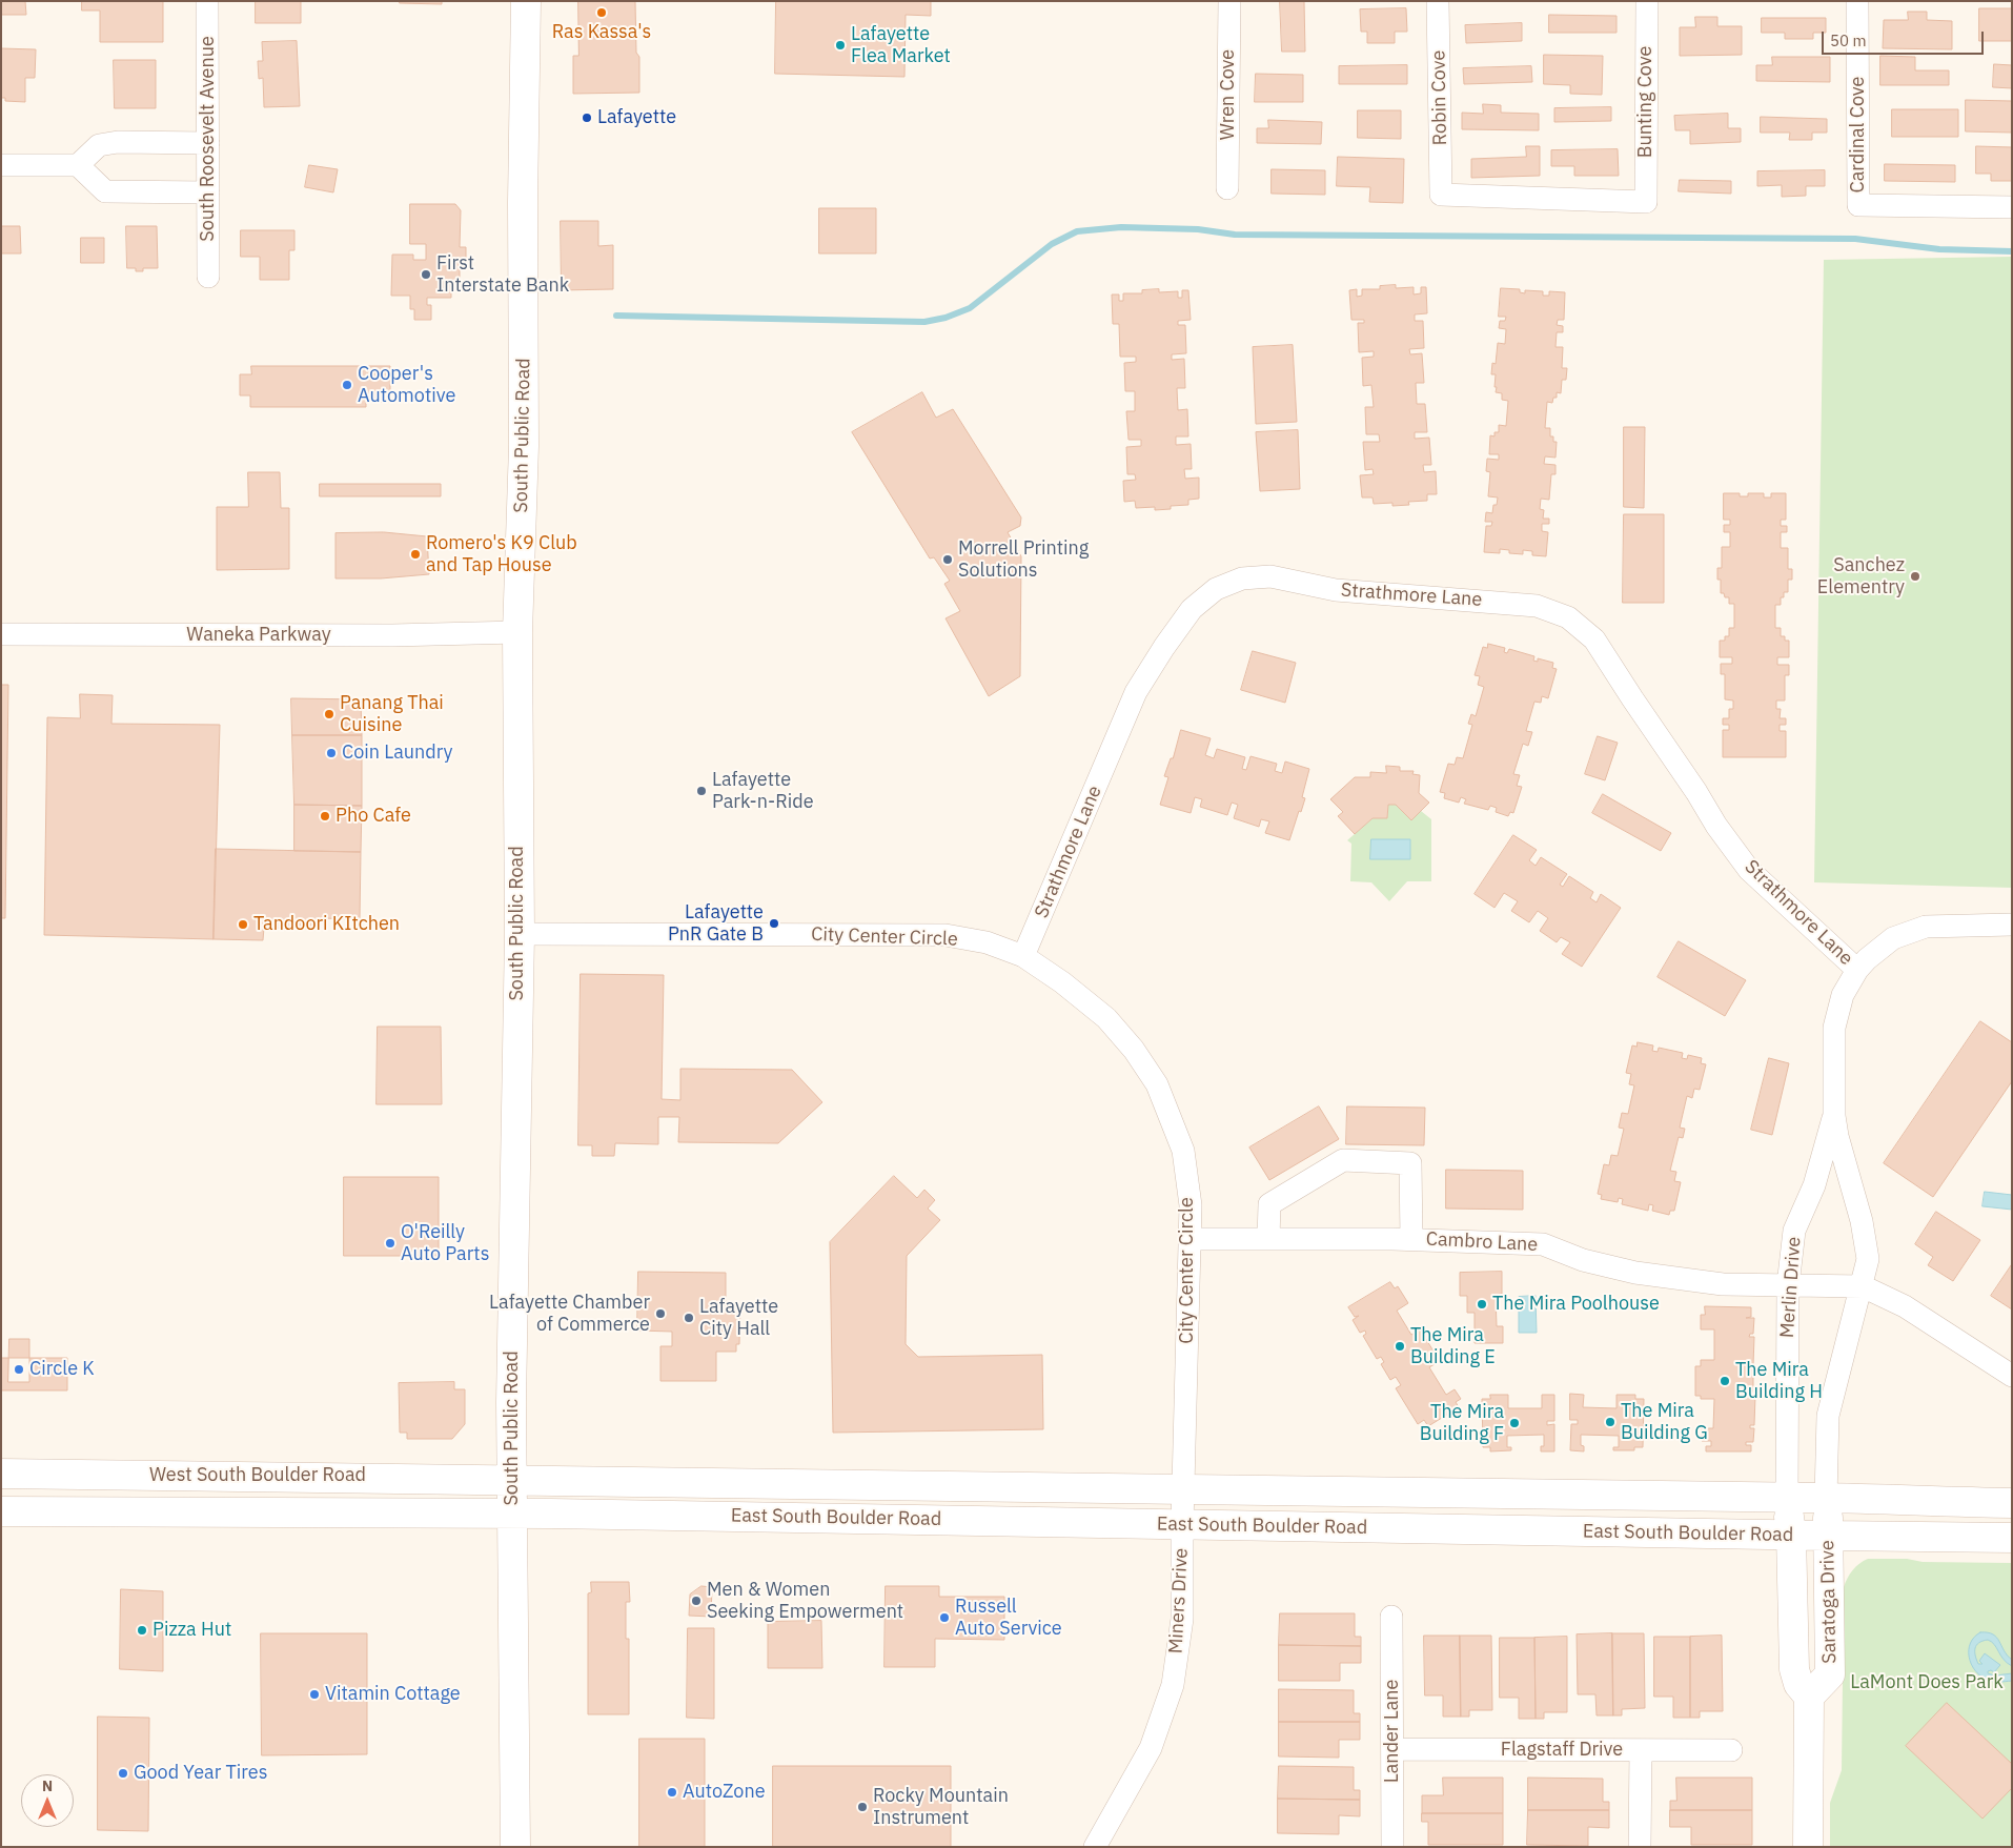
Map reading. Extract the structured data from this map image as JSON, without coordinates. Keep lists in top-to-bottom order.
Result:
{
  "streets": {
    "main road": [
      "South Public Road",
      "West South Boulder Road",
      "East South Boulder Road",
      "Saratoga Drive"
    ],
    "street": [
      "Wren Cove",
      "Robin Cove",
      "Bunting Cove",
      "Cardinal Cove",
      "South Roosevelt Avenue",
      "Strathmore Lane",
      "Waneka Parkway",
      "City Center Circle",
      "Cambro Lane",
      "Merlin Drive",
      "Miners Drive",
      "Lander Lane",
      "Flagstaff Drive"
    ]
  },
  "crossings": [
    ["Robin Cove", "Bunting Cove"],
    ["South Public Road", "Waneka Parkway"],
    ["South Public Road", "City Center Circle"],
    ["South Public Road", "West South Boulder Road"],
    ["South Public Road", "East South Boulder Road"],
    ["Strathmore Lane", "City Center Circle"],
    ["Strathmore Lane", "Merlin Drive"],
    ["City Center Circle", "Cambro Lane"],
    ["City Center Circle", "East South Boulder Road"],
    ["City Center Circle", "Miners Drive"],
    ["Cambro Lane", "Merlin Drive"],
    ["Merlin Drive", "East South Boulder Road"],
    ["Merlin Drive", "Saratoga Drive"],
    ["West South Boulder Road", "East South Boulder Road"],
    ["East South Boulder Road", "Miners Drive"],
    ["East South Boulder Road", "Saratoga Drive"],
    ["Lander Lane", "Flagstaff Drive"]
  ],
  "parks": ["LaMont Does Park"],
  "places": [
    "Ras Kassa's",
    "Lafayette Flea Market",
    "Lafayette",
    "First Interstate Bank",
    "Cooper's Automotive",
    "Romero's K9 Club and Tap House",
    "Morrell Printing Solutions",
    "Sanchez Elementry",
    "Panang Thai Cuisine",
    "Coin Laundry",
    "Lafayette Park-n-Ride",
    "Pho Cafe",
    "Lafayette PnR Gate B",
    "Tandoori KItchen",
    "O'Reilly Auto Parts",
    "The Mira Poolhouse",
    "Lafayette Chamber of Commerce",
    "Lafayette City Hall",
    "The Mira Building E",
    "Circle K",
    "The Mira Building H",
    "The Mira Building G",
    "The Mira Building F",
    "Men & Women Seeking Empowerment",
    "Russell Auto Service",
    "Pizza Hut",
    "Vitamin Cottage",
    "Good Year Tires",
    "AutoZone",
    "Rocky Mountain Instrument"
  ],
  "scale_bar": "50 m",
  "north": "top"
}
